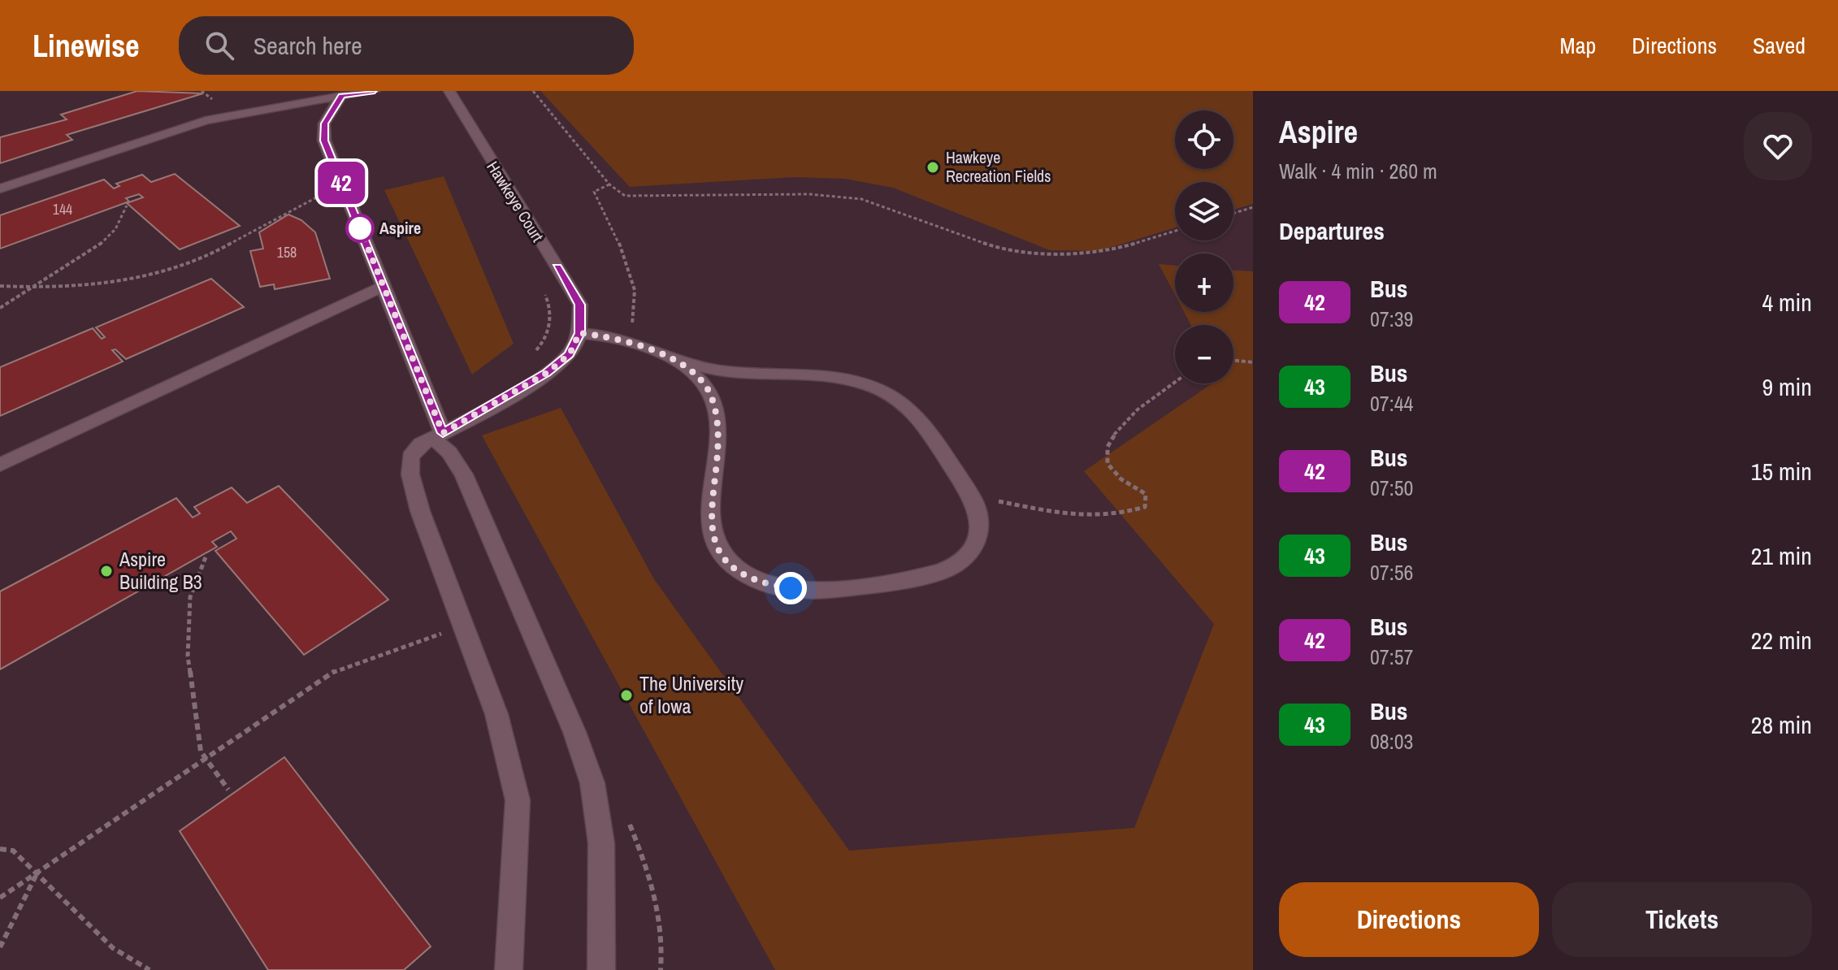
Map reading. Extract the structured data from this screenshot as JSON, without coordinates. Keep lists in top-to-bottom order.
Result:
{
  "streets": {
    "street": ["Hawkeye Court"]
  },
  "places": [
    "Hawkeye Recreation Fields",
    "Aspire",
    "Aspire Building B3",
    "The University of Iowa"
  ],
  "lines": ["bus line 42"],
  "house_numbers": ["144", "158"],
  "page": {
    "header": "Linewise",
    "search": "Search here",
    "nav": ["Map", "Directions", "Saved"],
    "on_map": "42",
    "heading": [
      ["Aspire", "Walk · 4 min · 260 m"],
      "Departures"
    ],
    "map_buttons": ["+", "−"],
    "list": [
      {
        "mark": "42",
        "name": "Bus",
        "note": "07:39",
        "value": "4 min"
      },
      {
        "mark": "43",
        "name": "Bus",
        "note": "07:44",
        "value": "9 min"
      },
      {
        "mark": "42",
        "name": "Bus",
        "note": "07:50",
        "value": "15 min"
      },
      {
        "mark": "43",
        "name": "Bus",
        "note": "07:56",
        "value": "21 min"
      },
      {
        "mark": "42",
        "name": "Bus",
        "note": "07:57",
        "value": "22 min"
      },
      {
        "mark": "43",
        "name": "Bus",
        "note": "08:03",
        "value": "28 min"
      }
    ],
    "buttons": ["Directions", "Tickets"]
  }
}
